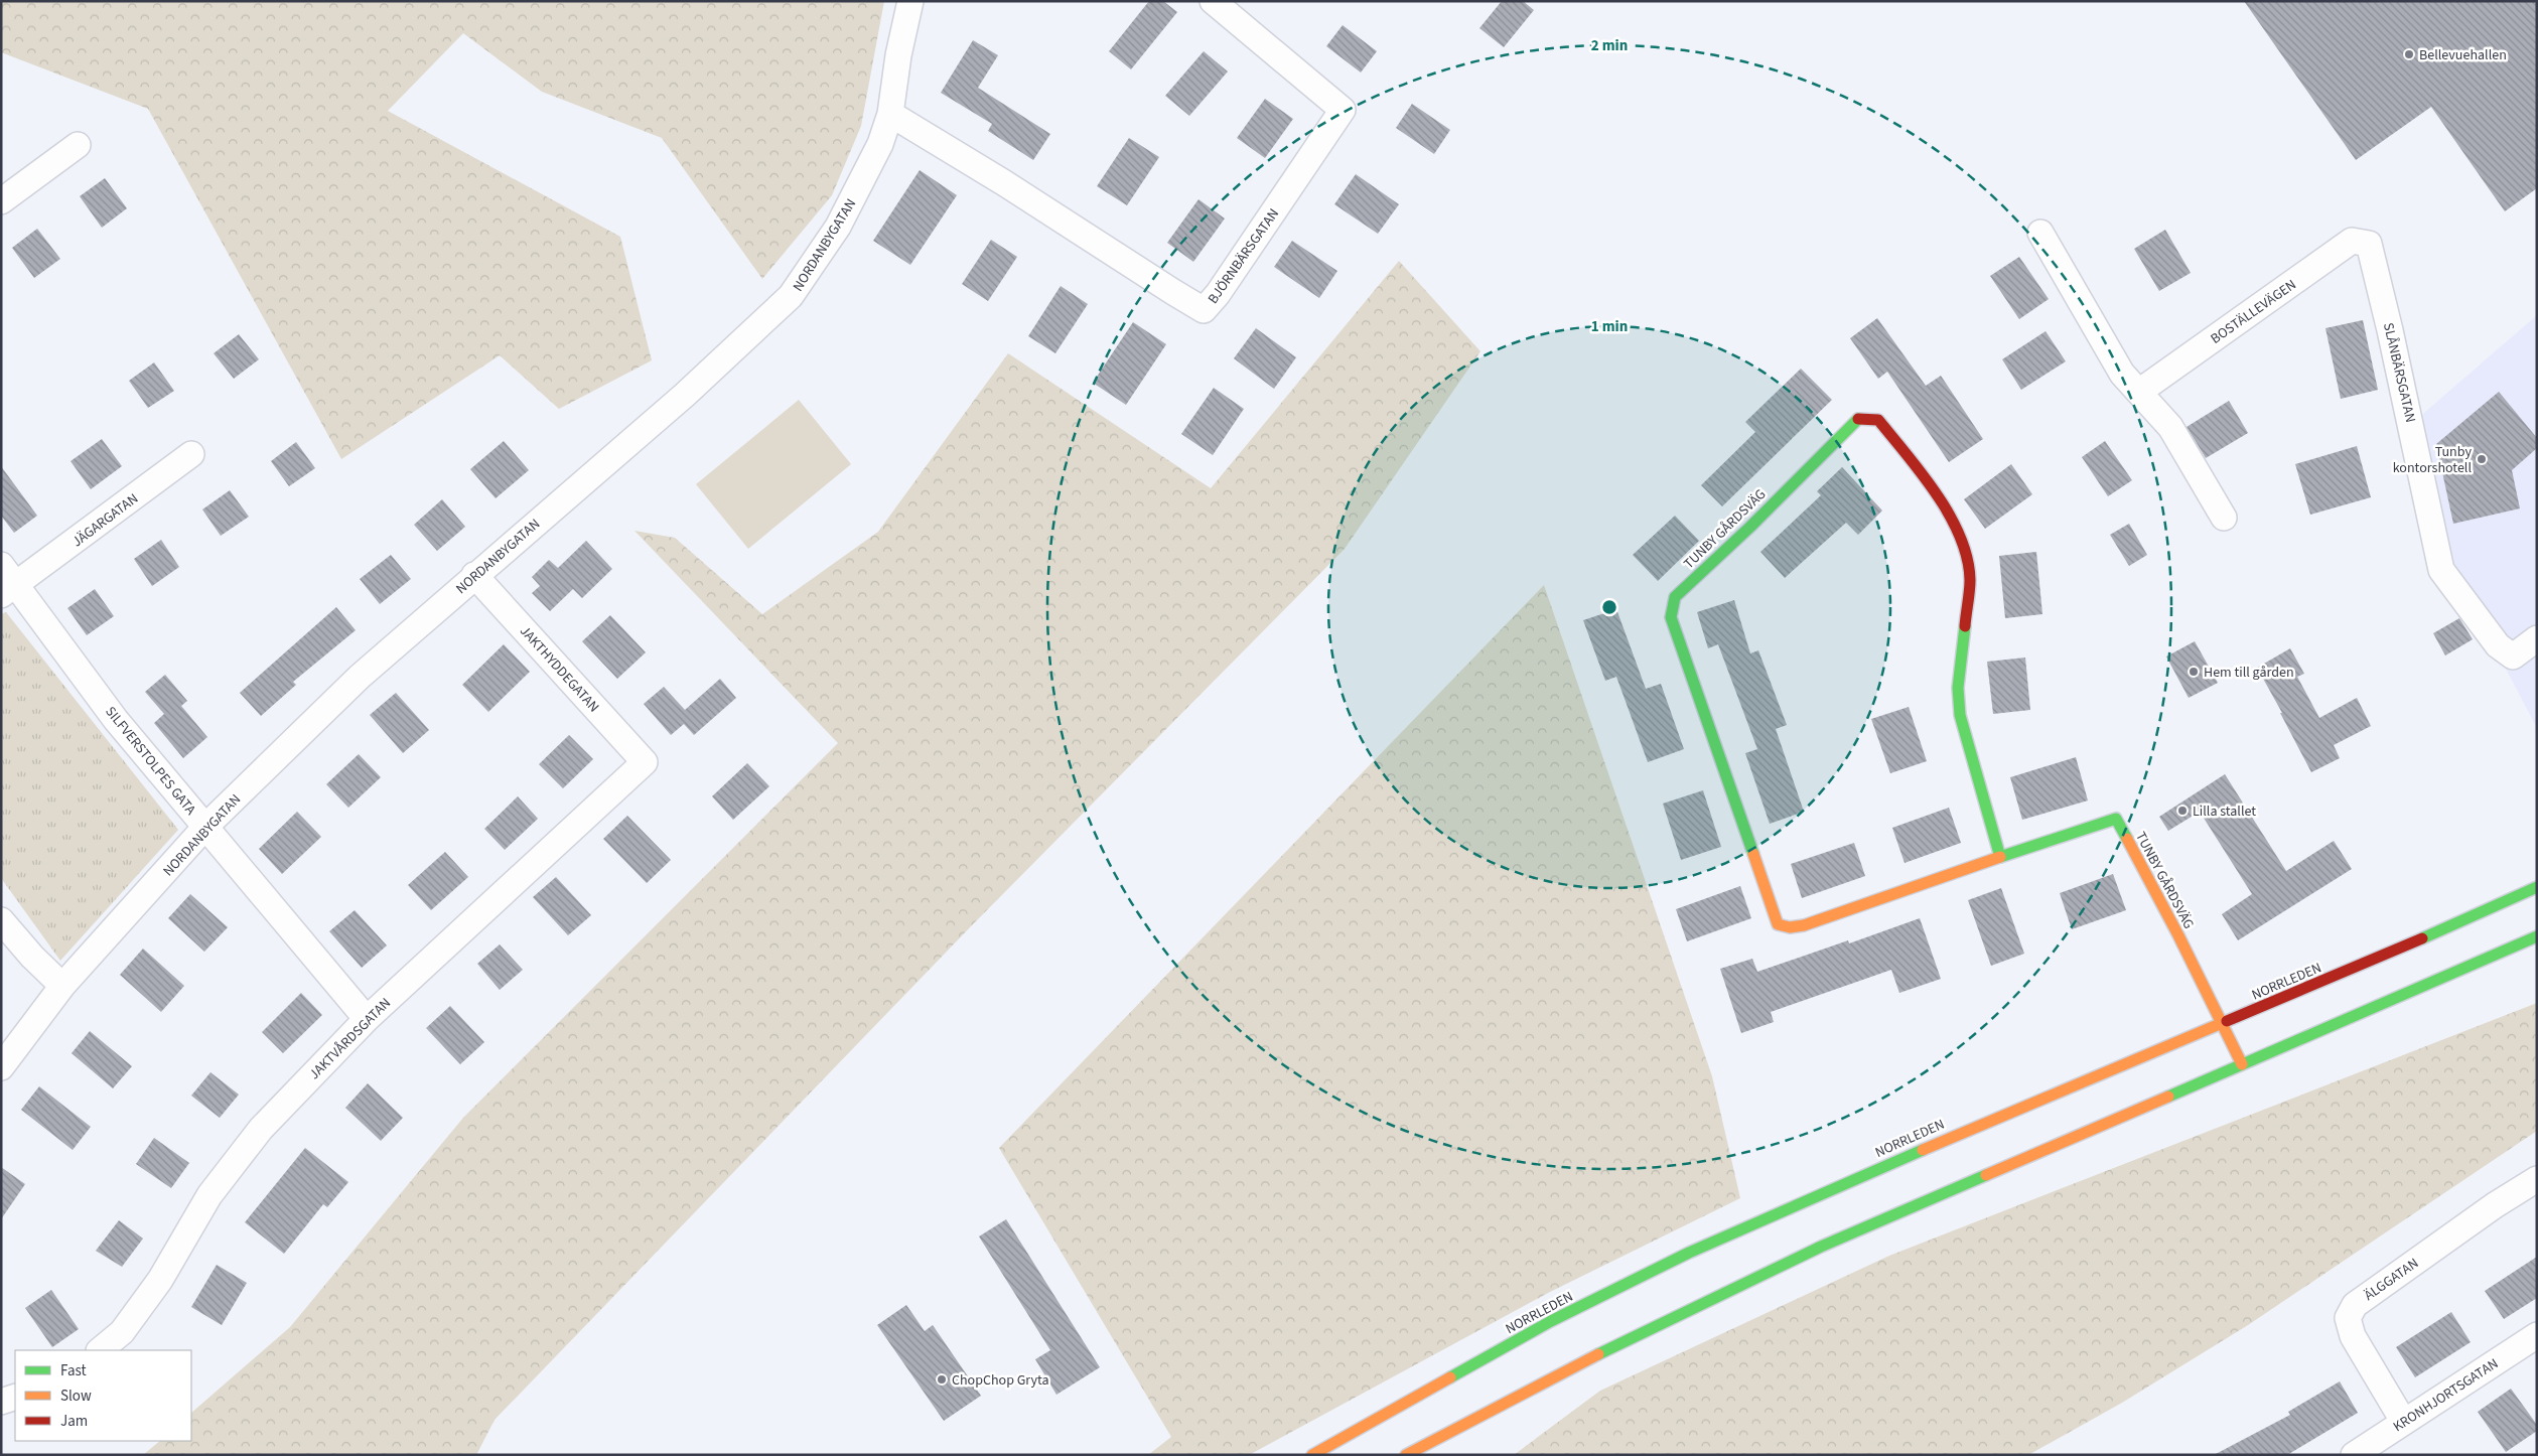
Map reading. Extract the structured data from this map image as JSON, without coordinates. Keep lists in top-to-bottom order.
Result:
{
  "streets": {
    "main road": ["TUNBY GÅRDSVÄG", "NORRLEDEN"],
    "street": [
      "NORDANBYGATAN",
      "BJÖRNBÄRSGATAN",
      "BOSTÄLLEVÄGEN",
      "SLÅNBÄRSGATAN",
      "JÄGARGATAN",
      "JAKTHYDDEGATAN",
      "SILFVERSTOLPES GATA",
      "JAKTVÅRDSGATAN",
      "ÄLGGATAN",
      "KRONHJORTSGATAN"
    ]
  },
  "crossings": [
    ["NORDANBYGATAN", "BJÖRNBÄRSGATAN"],
    ["NORDANBYGATAN", "JAKTHYDDEGATAN"],
    ["NORDANBYGATAN", "SILFVERSTOLPES GATA"],
    ["BOSTÄLLEVÄGEN", "SLÅNBÄRSGATAN"],
    ["JÄGARGATAN", "SILFVERSTOLPES GATA"],
    ["TUNBY GÅRDSVÄG", "NORRLEDEN"],
    ["JAKTHYDDEGATAN", "JAKTVÅRDSGATAN"],
    ["SILFVERSTOLPES GATA", "JAKTVÅRDSGATAN"],
    ["ÄLGGATAN", "KRONHJORTSGATAN"]
  ],
  "places": [
    "Bellevuehallen",
    "Tunby kontorshotell",
    "Hem till gården",
    "Lilla stallet",
    "ChopChop Gryta"
  ],
  "legend": ["Fast", "Slow", "Jam"],
  "rings": ["2 min", "1 min"]
}
